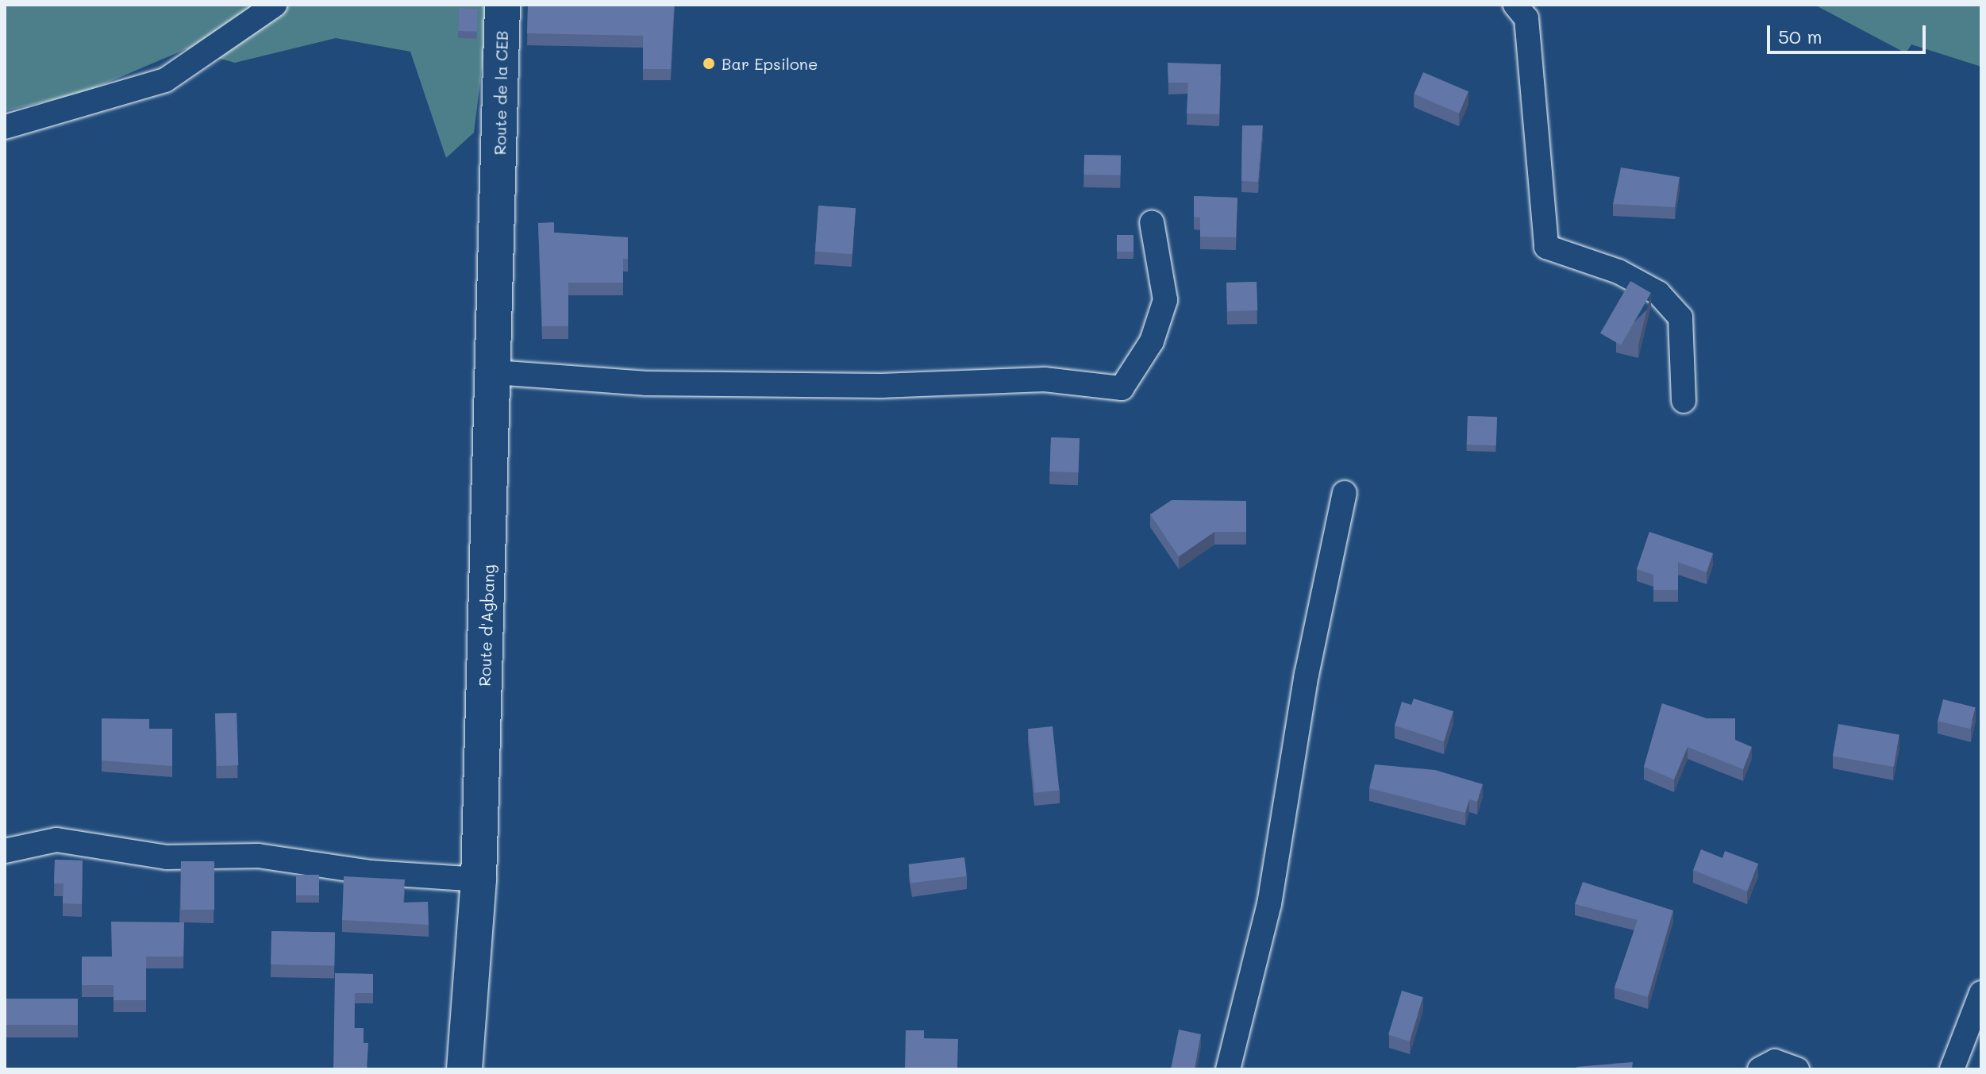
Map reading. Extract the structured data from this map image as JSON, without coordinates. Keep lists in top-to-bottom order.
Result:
{
  "streets": {
    "main road": ["Route de la CEB", "Route d'Agbang"]
  },
  "crossings": [
    ["Route de la CEB", "Route d'Agbang"]
  ],
  "places": ["Bar Epsilone"],
  "scale_bar": "50 m"
}
